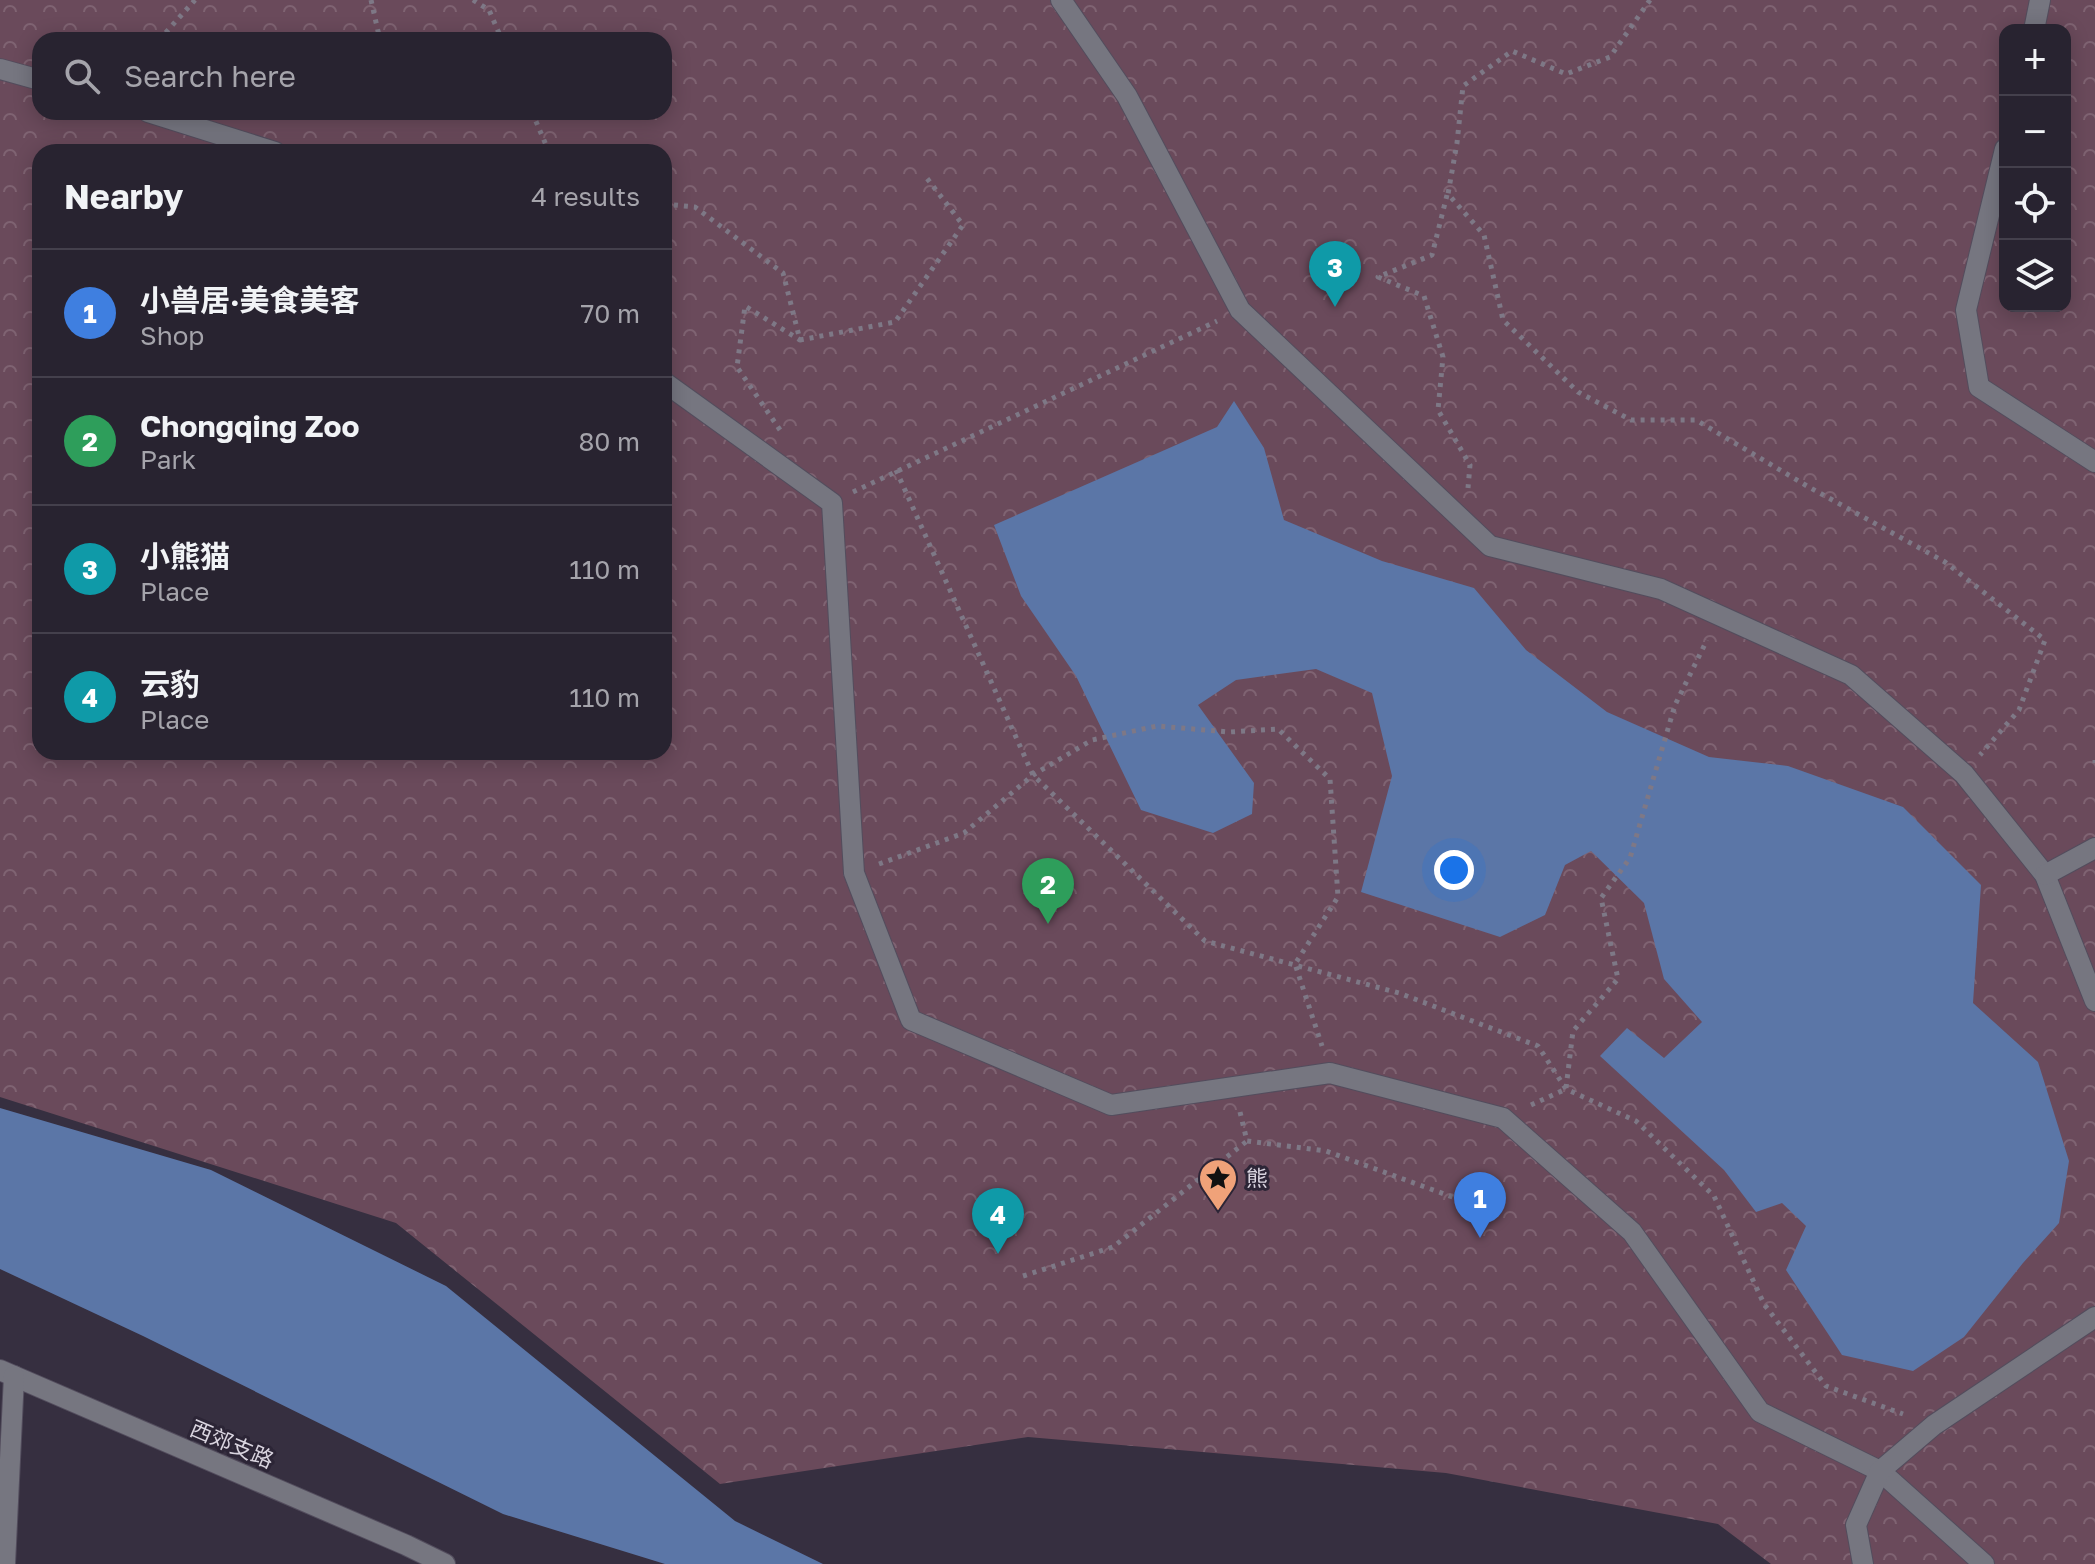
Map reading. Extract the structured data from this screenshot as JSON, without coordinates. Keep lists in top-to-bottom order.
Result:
{
  "streets": {
    "street": ["西郊支路"]
  },
  "places": {
    "place": ["熊"]
  },
  "page": {
    "map_buttons": ["+", "−"],
    "search": "Search here",
    "heading": ["Nearby", "4 results"],
    "pins": [
      "3",
      "2",
      "1",
      "4"
    ],
    "list": [
      {
        "mark": "1",
        "name": "小兽居·美食美客",
        "note": "Shop",
        "value": "70 m"
      },
      {
        "mark": "2",
        "name": "Chongqing Zoo",
        "note": "Park",
        "value": "80 m"
      },
      {
        "mark": "3",
        "name": "小熊猫",
        "note": "Place",
        "value": "110 m"
      },
      {
        "mark": "4",
        "name": "云豹",
        "note": "Place",
        "value": "110 m"
      }
    ]
  }
}
